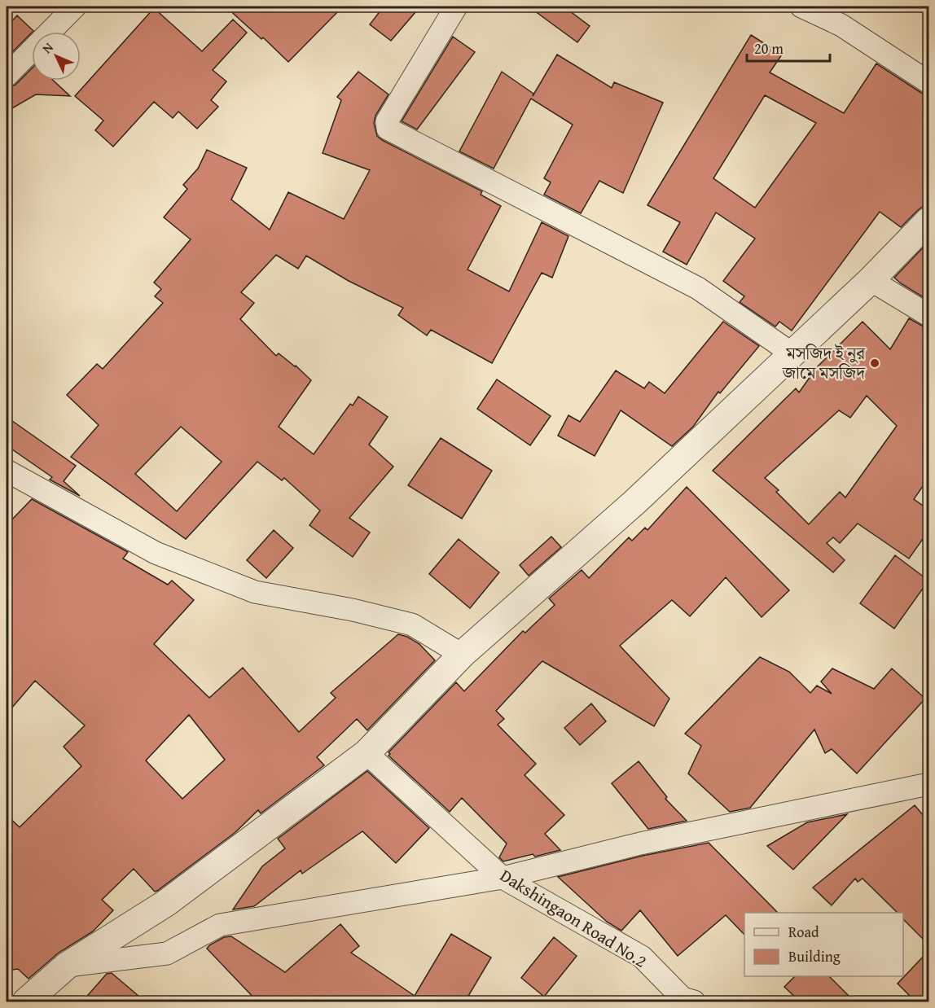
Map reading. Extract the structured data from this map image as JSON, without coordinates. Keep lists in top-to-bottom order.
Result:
{
  "streets": {
    "street": ["Dakshingaon Road No.2"]
  },
  "places": ["মসজিদ ই নুর জামে মসজিদ"],
  "legend": ["Road", "Building"],
  "scale_bar": "20 m",
  "north": "top left"
}
